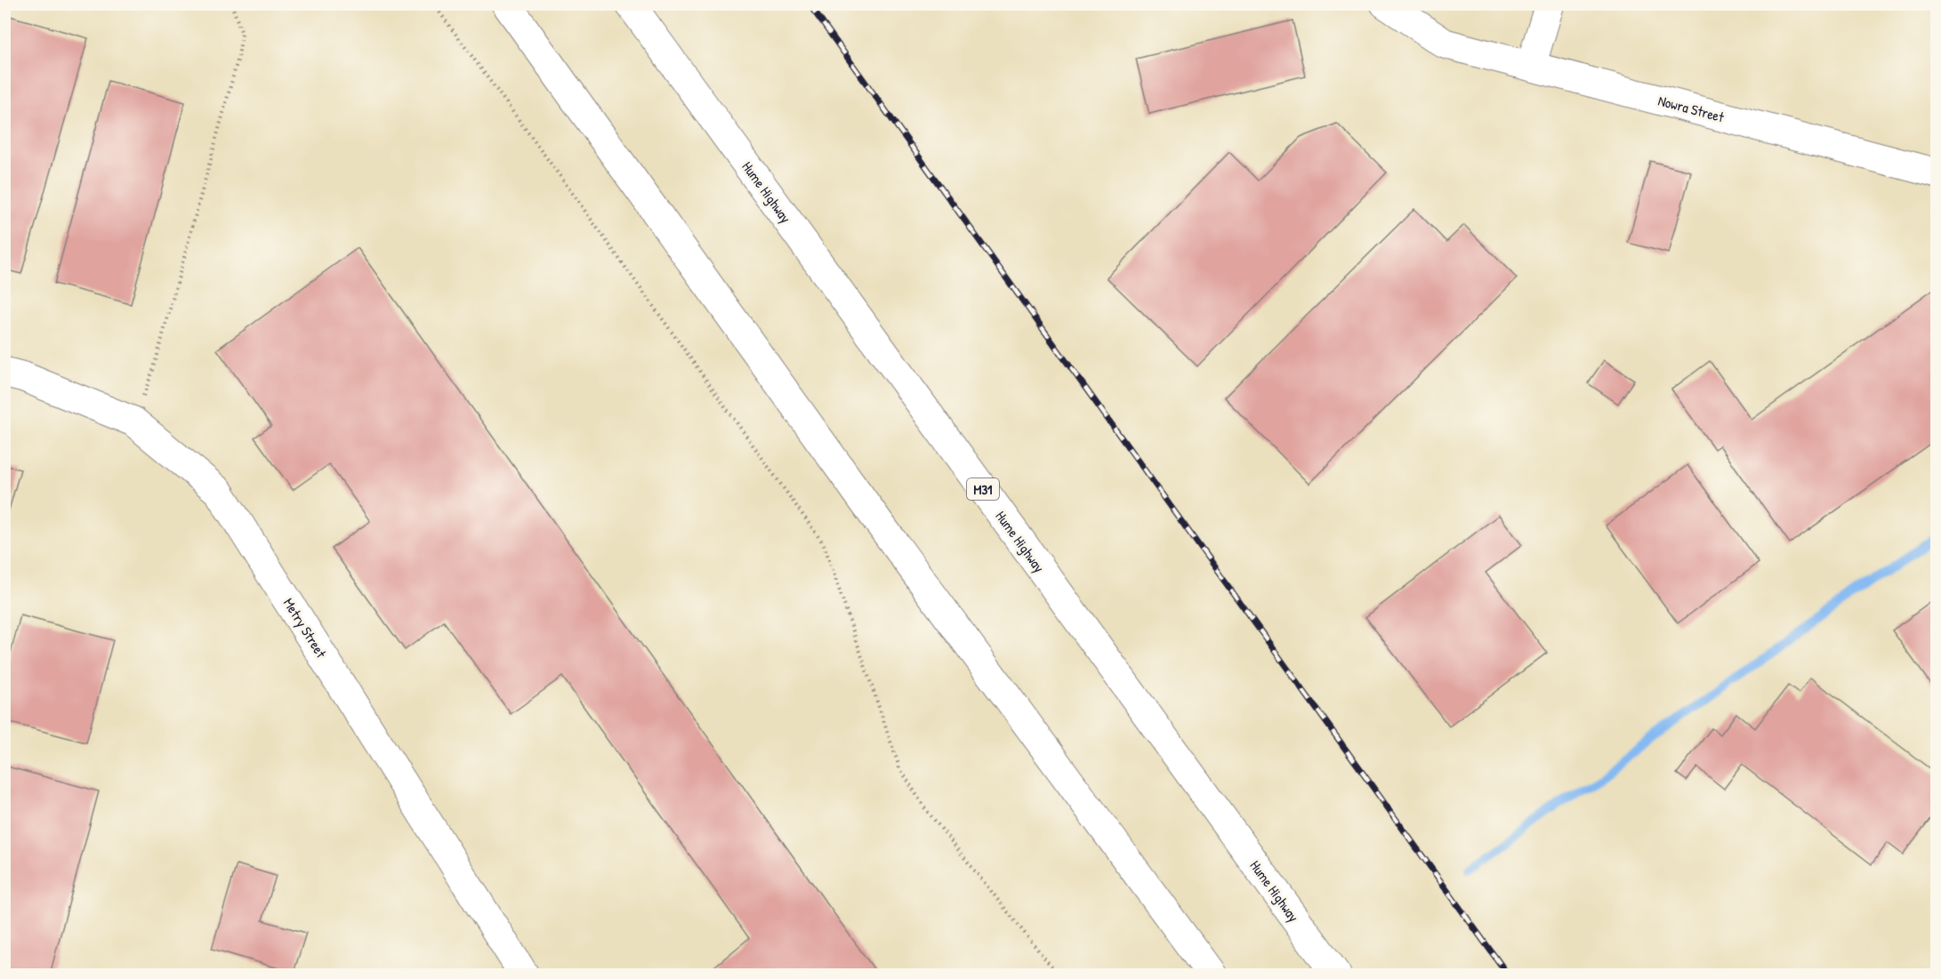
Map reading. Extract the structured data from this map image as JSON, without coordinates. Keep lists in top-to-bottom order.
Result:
{
  "streets": {
    "main road": [
      "Nowra Street",
      "Hume Highway",
      "M31",
      "Metry Street"
    ]
  }
}
